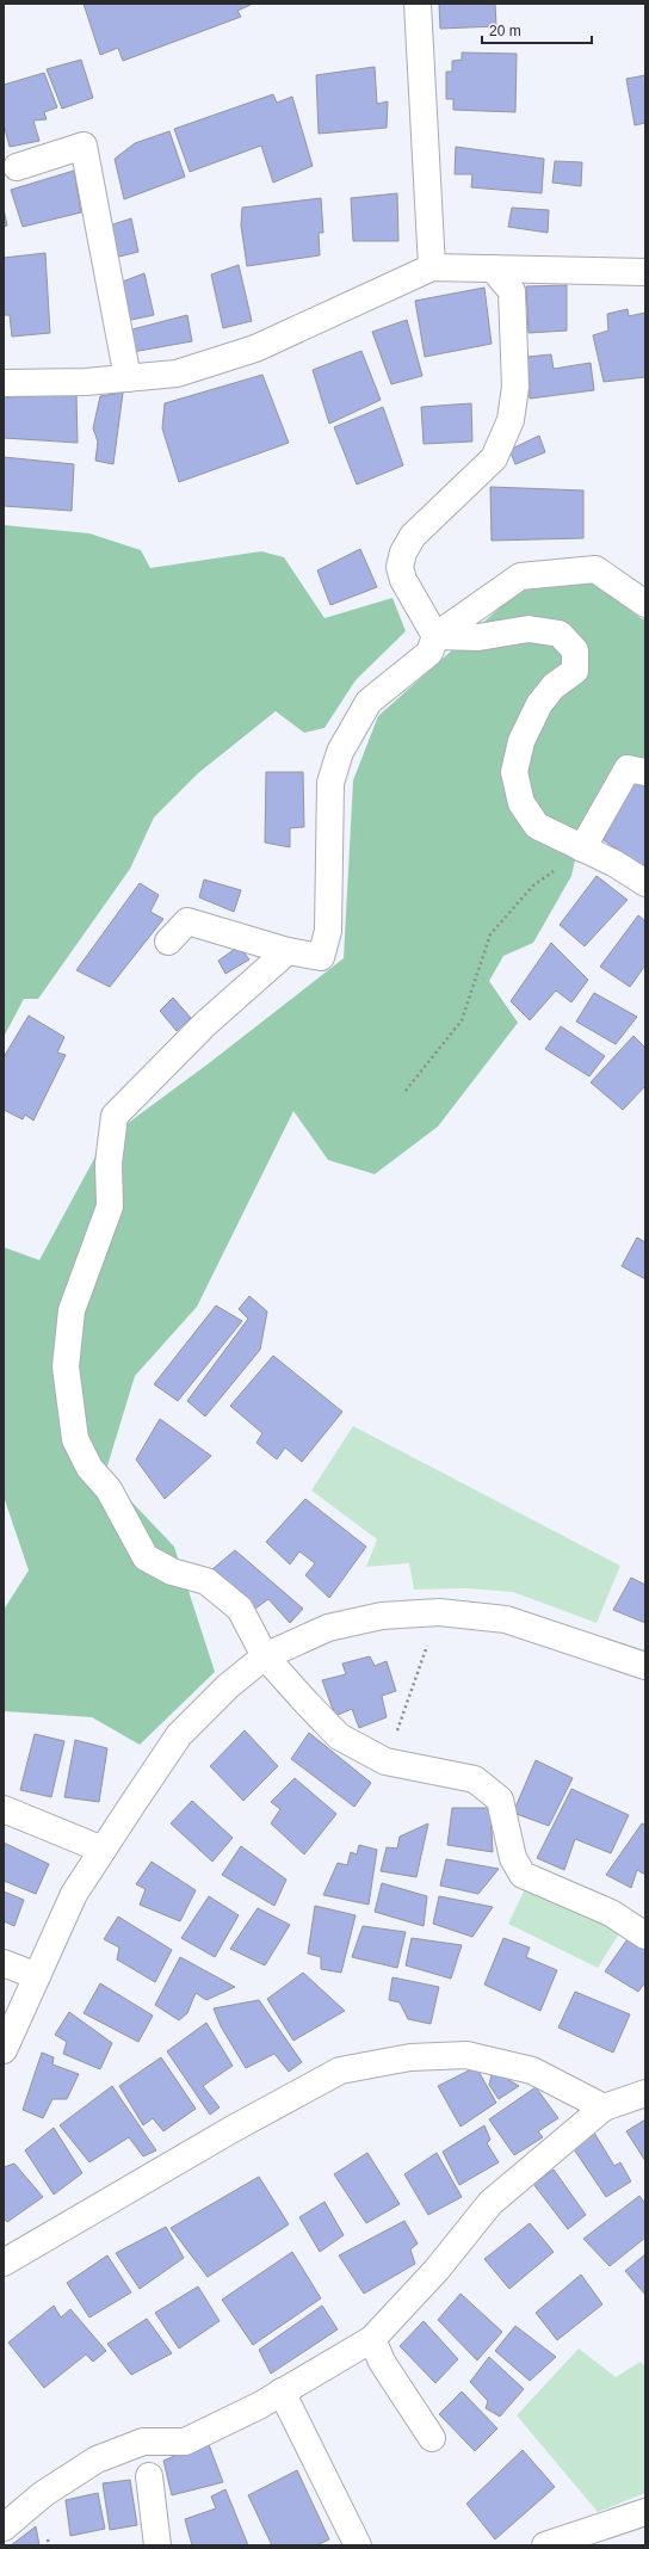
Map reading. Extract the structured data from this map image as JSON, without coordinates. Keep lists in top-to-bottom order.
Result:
{
  "scale_bar": "20 m"
}
